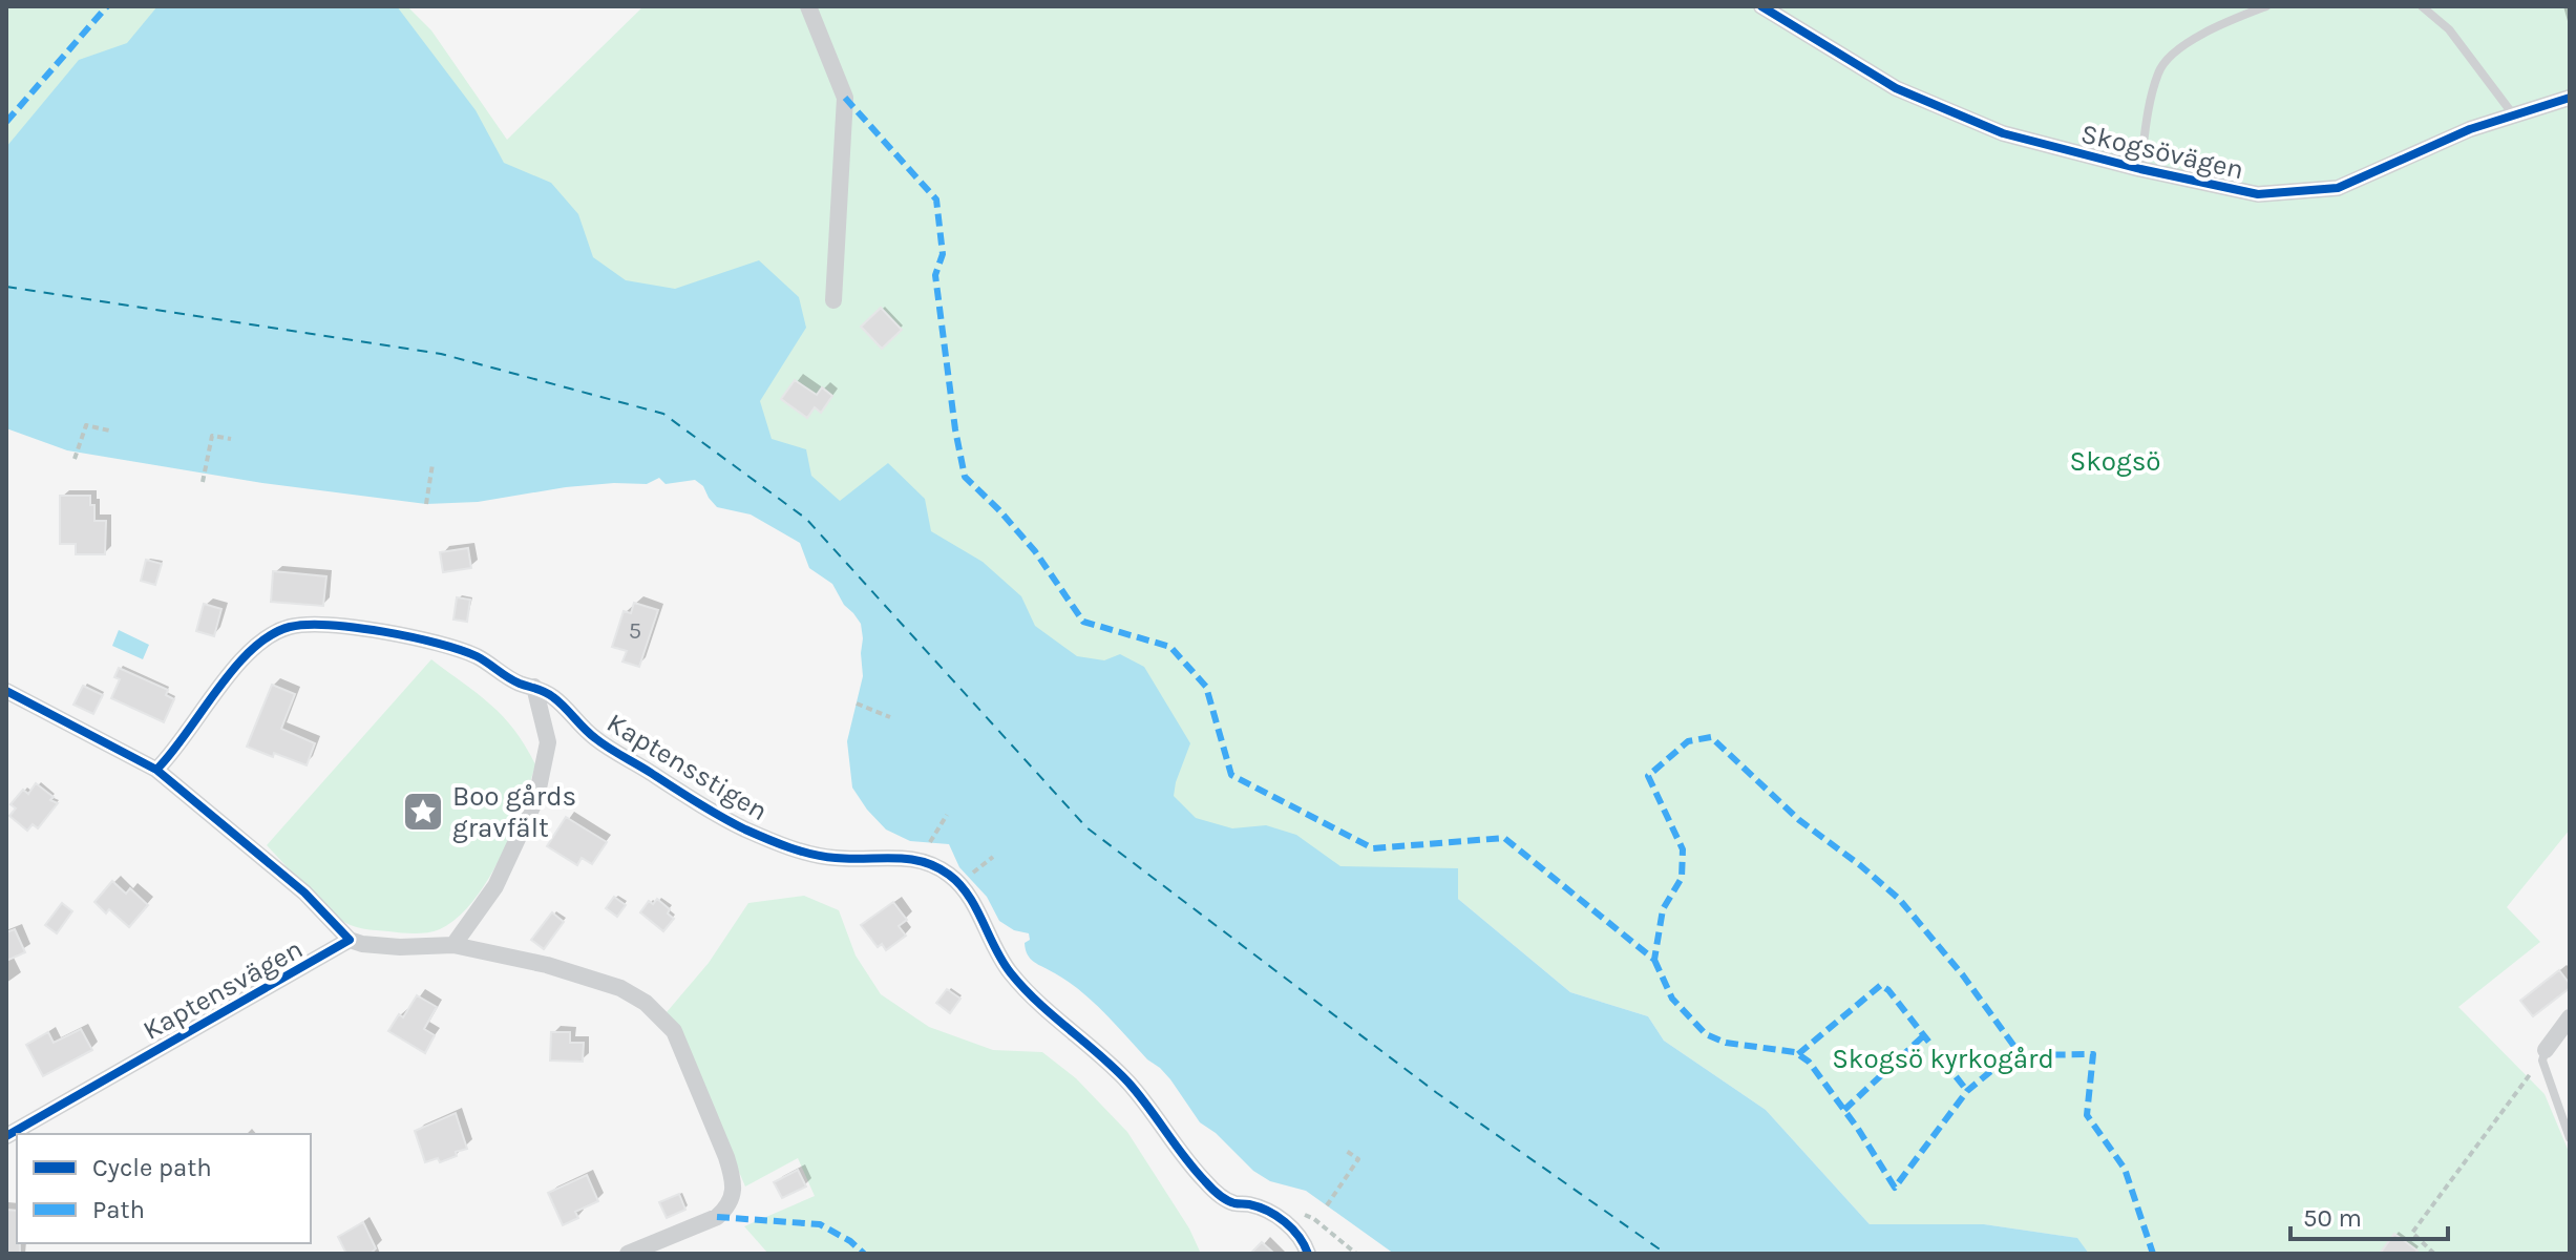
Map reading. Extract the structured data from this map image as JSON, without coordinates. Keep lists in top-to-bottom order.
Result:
{
  "streets": {
    "street": ["Skogsövägen", "Kaptensstigen", "Kaptensvägen"]
  },
  "crossings": [
    ["Kaptensstigen", "Kaptensvägen"]
  ],
  "parks": ["Skogsö", "Skogsö kyrkogård"],
  "places": {
    "place": ["Boo gårds gravfält"]
  },
  "house_numbers": ["5"],
  "legend": ["Cycle path", "Path"],
  "scale_bar": "50 m"
}
